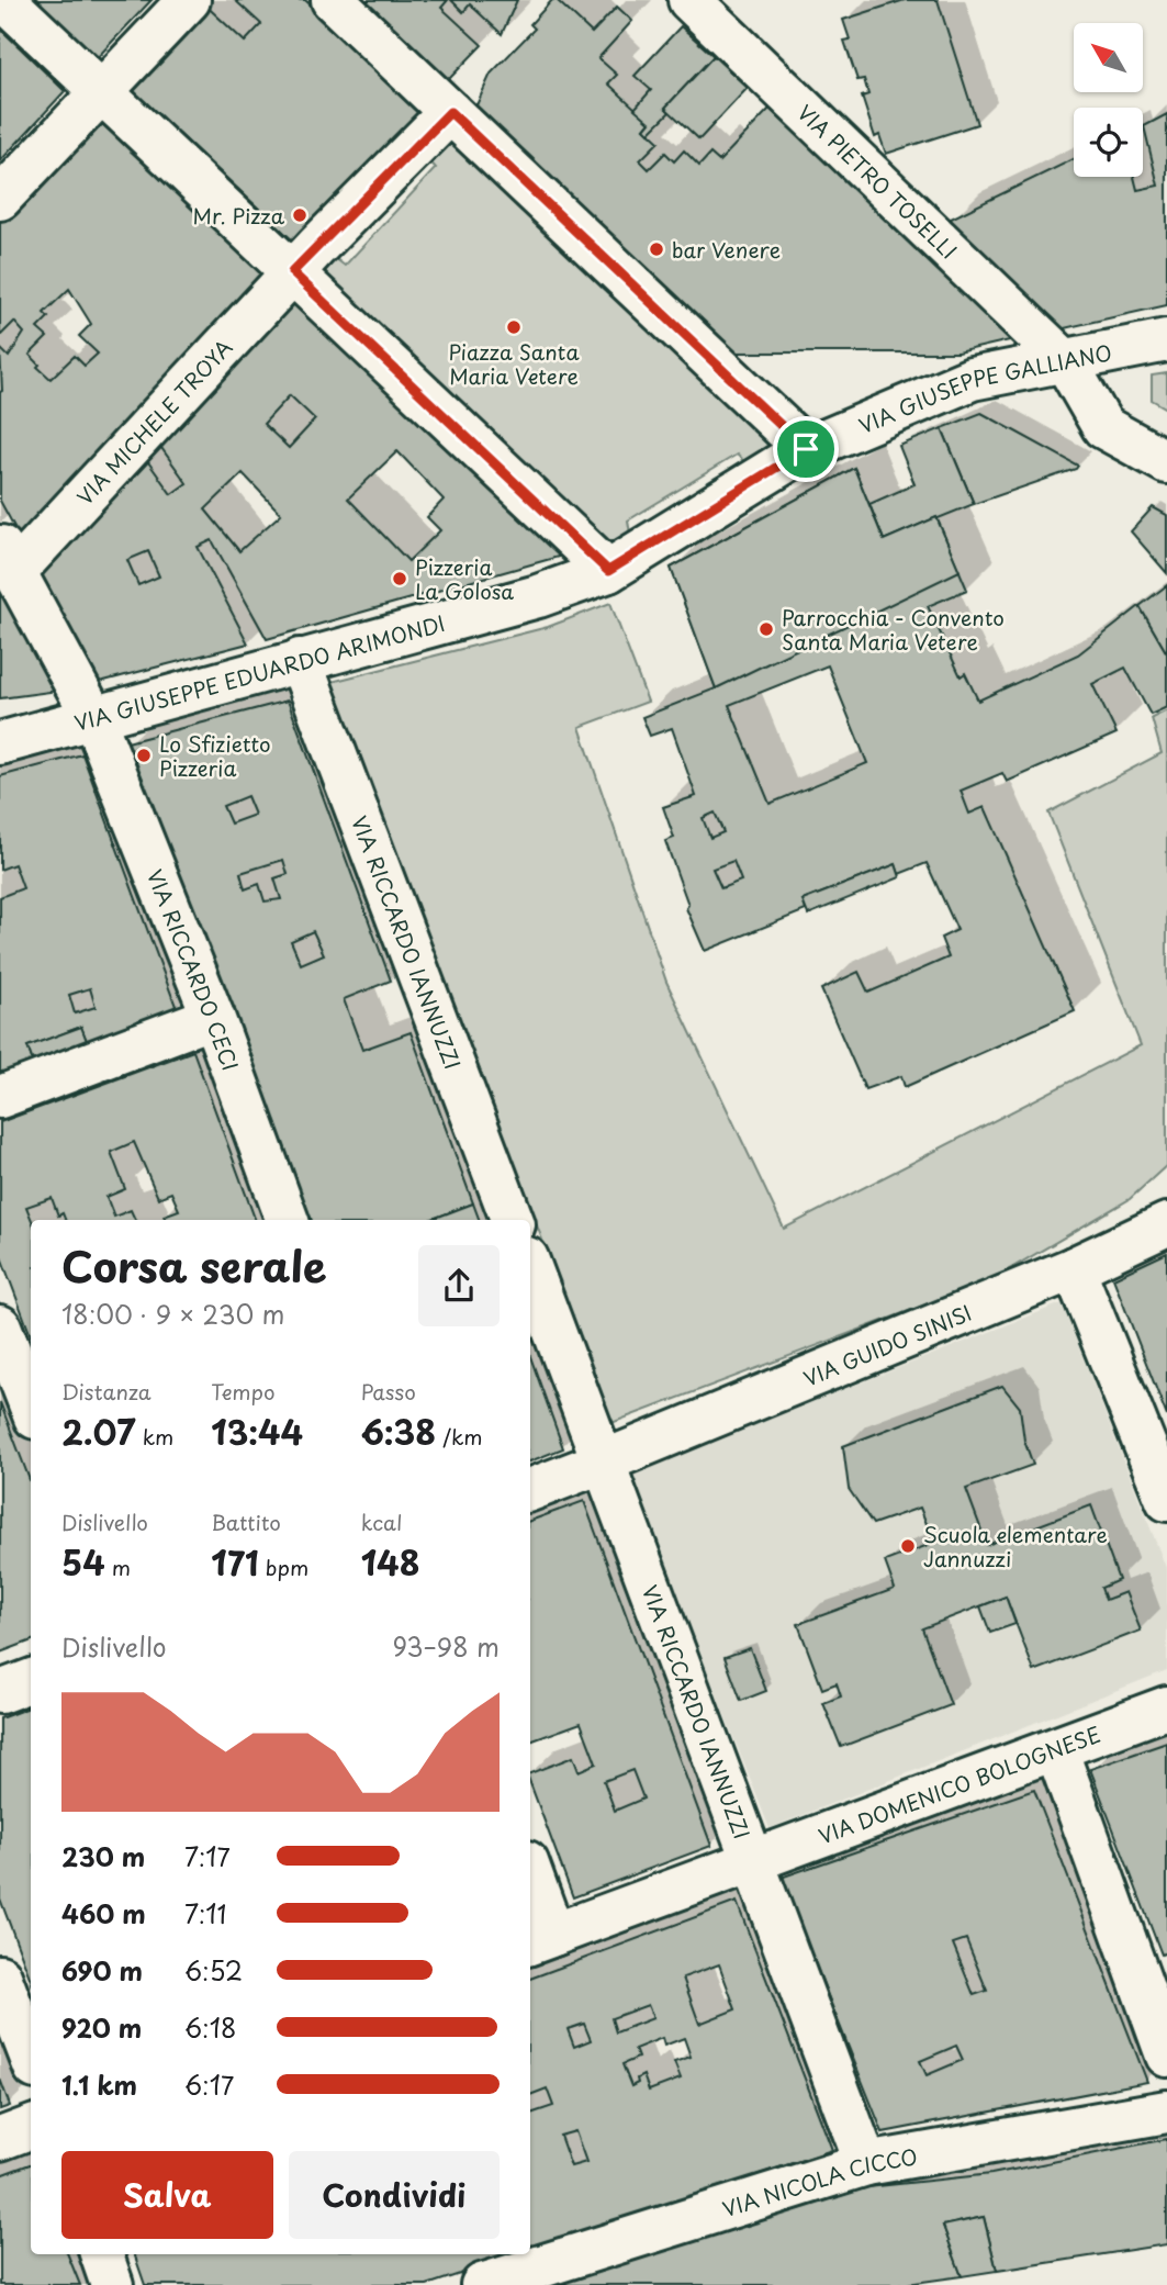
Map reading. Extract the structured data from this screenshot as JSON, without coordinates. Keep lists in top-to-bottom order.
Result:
{
  "streets": {
    "street": [
      "VIA PIETRO TOSELLI",
      "VIA GIUSEPPE GALLIANO",
      "VIA MICHELE TROYA",
      "VIA GIUSEPPE EDUARDO ARIMONDI",
      "VIA RICCARDO IANNUZZI",
      "VIA RICCARDO CECI",
      "VIA GUIDO SINISI",
      "VIA DOMENICO BOLOGNESE",
      "VIA NICOLA CICCO"
    ]
  },
  "crossings": [
    ["VIA PIETRO TOSELLI", "VIA GIUSEPPE GALLIANO"],
    ["VIA MICHELE TROYA", "VIA RICCARDO CECI"],
    ["VIA GIUSEPPE EDUARDO ARIMONDI", "VIA RICCARDO IANNUZZI"],
    ["VIA GIUSEPPE EDUARDO ARIMONDI", "VIA RICCARDO CECI"],
    ["VIA RICCARDO IANNUZZI", "VIA GUIDO SINISI"],
    ["VIA RICCARDO IANNUZZI", "VIA DOMENICO BOLOGNESE"],
    ["VIA RICCARDO IANNUZZI", "VIA NICOLA CICCO"]
  ],
  "places": [
    "Mr. Pizza",
    "bar Venere",
    "Piazza Santa Maria Vetere",
    "Pizzeria La Golosa",
    "Parrocchia - Convento Santa Maria Vetere",
    "Lo Sfizietto Pizzeria",
    "Scuola elementare Jannuzzi"
  ],
  "north": "top left",
  "page": {
    "heading": ["Corsa serale", "18:00 · 9 × 230 m"],
    "stats": [
      ["Distanza", "2.07 km"],
      ["Tempo", "13:44"],
      ["Passo", "6:38 /km"],
      ["Dislivello", "54 m"],
      ["Battito", "171 bpm"],
      ["kcal", "148"]
    ],
    "chart": ["Dislivello", "93–98 m"],
    "list": [
      {
        "name": "230 m",
        "note": "7:17"
      },
      {
        "name": "460 m",
        "note": "7:11"
      },
      {
        "name": "690 m",
        "note": "6:52"
      },
      {
        "name": "920 m",
        "note": "6:18"
      },
      {
        "name": "1.1 km",
        "note": "6:17"
      }
    ],
    "buttons": ["Salva", "Condividi"]
  }
}
